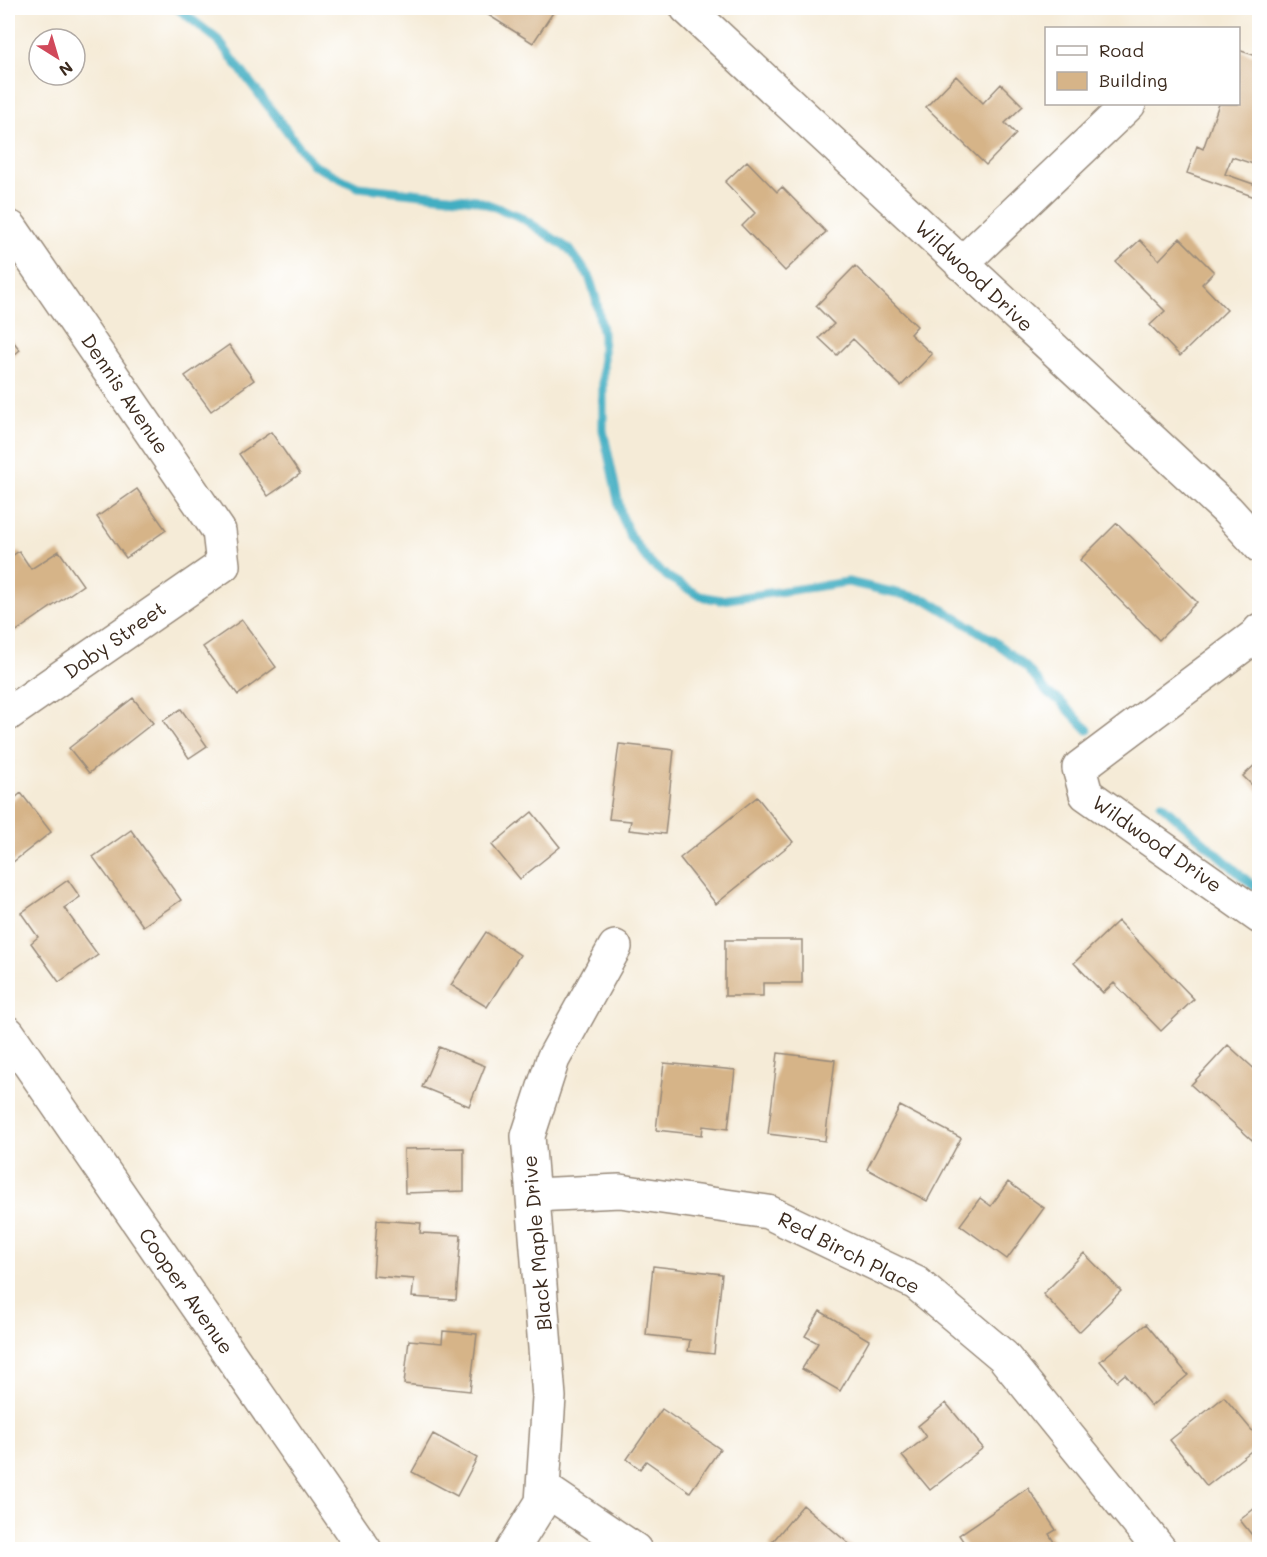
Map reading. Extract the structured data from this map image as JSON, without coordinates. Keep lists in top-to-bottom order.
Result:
{
  "streets": {
    "street": [
      "Wildwood Drive",
      "Dennis Avenue",
      "Doby Street",
      "Black Maple Drive",
      "Red Birch Place",
      "Cooper Avenue"
    ]
  },
  "crossings": [
    ["Dennis Avenue", "Doby Street"],
    ["Black Maple Drive", "Red Birch Place"]
  ],
  "legend": ["Road", "Building"],
  "north": "bottom right"
}
